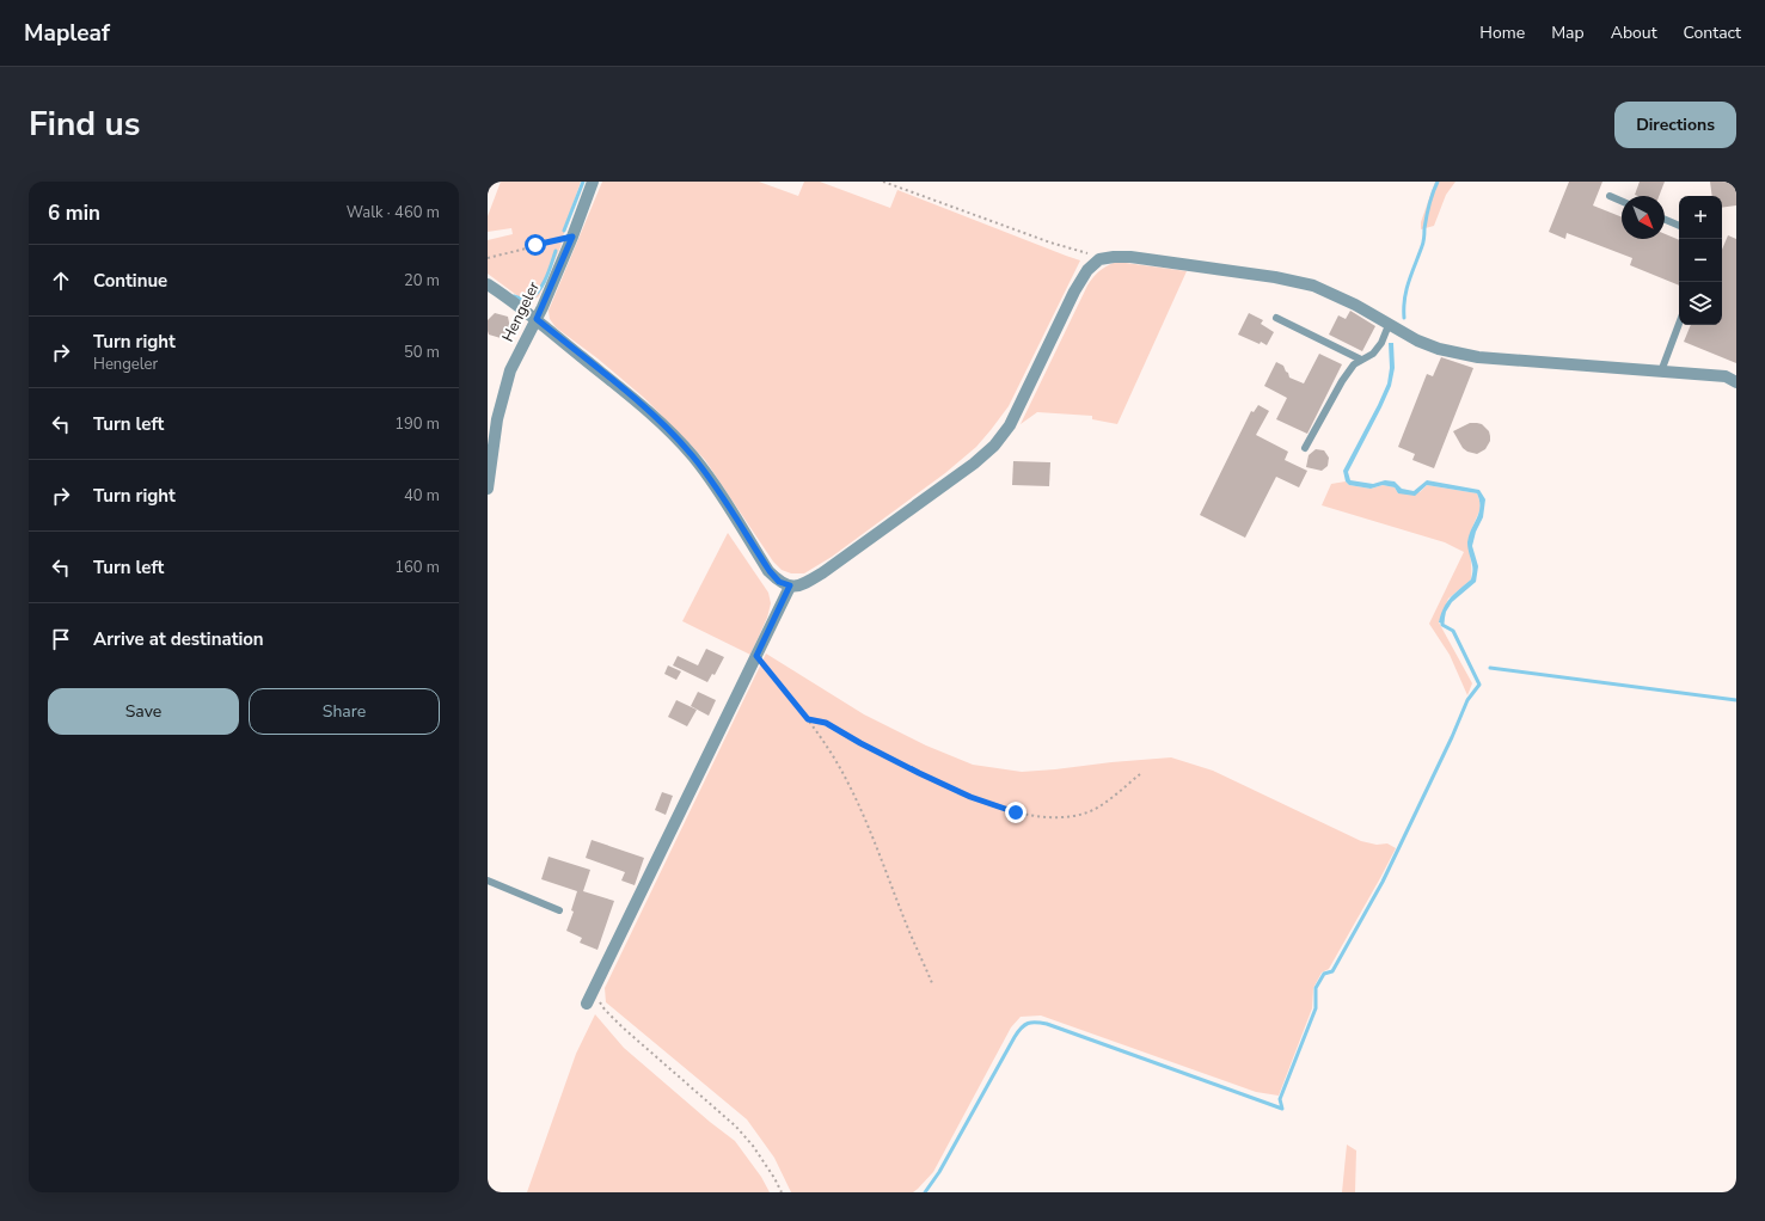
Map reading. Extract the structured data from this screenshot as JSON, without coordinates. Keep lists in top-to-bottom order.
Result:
{
  "streets": {
    "street": ["Hengeler"]
  },
  "north": "bottom right",
  "page": {
    "header": "Mapleaf",
    "nav": [
      "Home",
      "Map",
      "About",
      "Contact"
    ],
    "title": "Find us",
    "buttons": [
      "Directions",
      ["Save", "Share"]
    ],
    "heading": ["6 min", "Walk · 460 m"],
    "map_buttons": ["+", "−"],
    "list": [
      ["Continue", "20 m"],
      ["Turn right", "Hengeler", "50 m"],
      ["Turn left", "190 m"],
      ["Turn right", "40 m"],
      ["Turn left", "160 m"],
      "Arrive at destination"
    ]
  }
}
